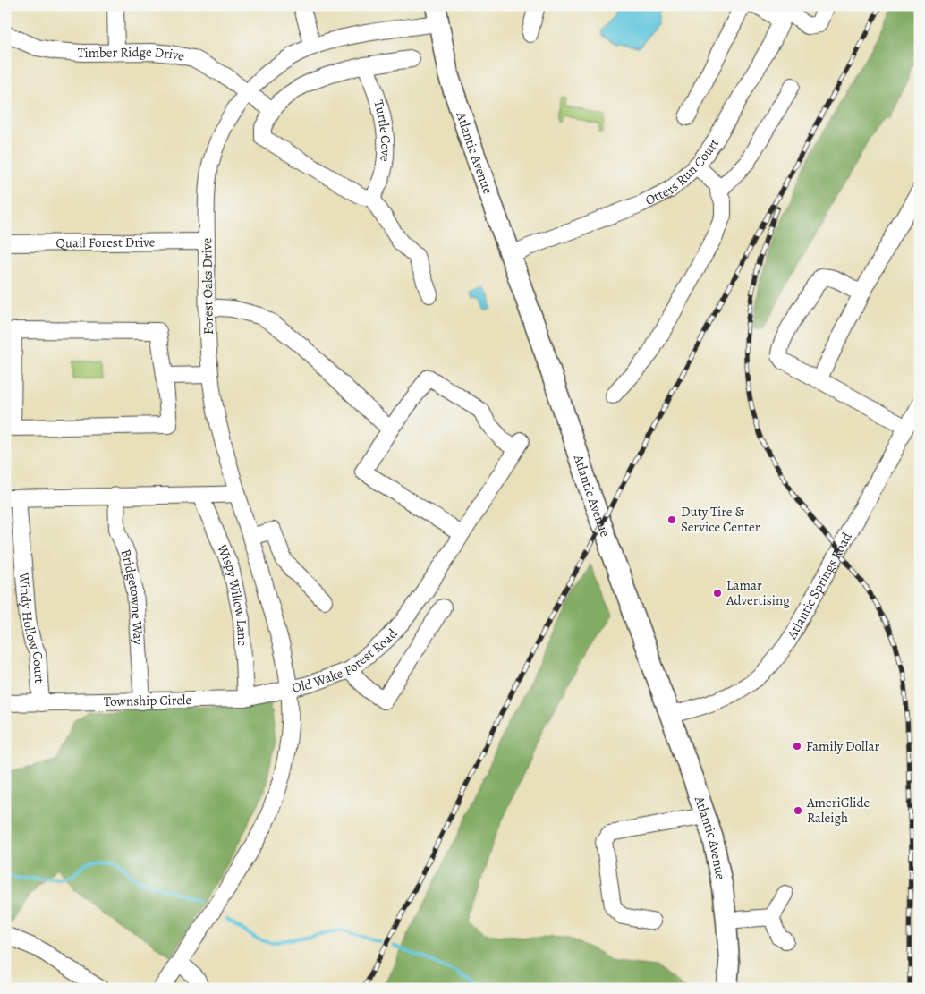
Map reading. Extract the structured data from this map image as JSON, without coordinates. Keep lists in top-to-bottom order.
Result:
{
  "streets": {
    "main road": ["Atlantic Avenue"],
    "street": [
      "Timber Ridge Drive",
      "Turtle Cove",
      "Otters Run Court",
      "Quail Forest Drive",
      "Forest Oaks Drive",
      "Atlantic Springs Road",
      "Wispy Willow Lane",
      "Bridgetowne Way",
      "Windy Hollow Court",
      "Old Wake Forest Road",
      "Township Circle"
    ]
  },
  "crossings": [
    ["Timber Ridge Drive", "Forest Oaks Drive"],
    ["Atlantic Avenue", "Otters Run Court"],
    ["Atlantic Avenue", "Forest Oaks Drive"],
    ["Atlantic Avenue", "Atlantic Springs Road"],
    ["Quail Forest Drive", "Forest Oaks Drive"],
    ["Forest Oaks Drive", "Old Wake Forest Road"],
    ["Forest Oaks Drive", "Township Circle"],
    ["Wispy Willow Lane", "Township Circle"],
    ["Bridgetowne Way", "Township Circle"],
    ["Windy Hollow Court", "Township Circle"],
    ["Old Wake Forest Road", "Township Circle"]
  ],
  "places": [
    "Duty Tire & Service Center",
    "Lamar Advertising",
    "Family Dollar",
    "AmeriGlide Raleigh"
  ]
}
